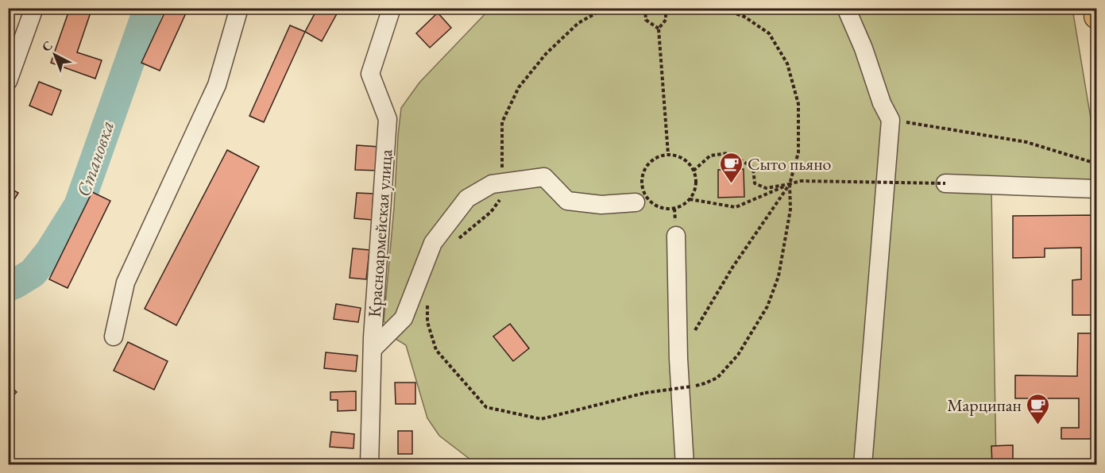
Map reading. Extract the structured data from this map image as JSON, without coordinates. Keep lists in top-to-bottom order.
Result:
{
  "streets": {
    "street": ["Красноармейская улица"]
  },
  "water": ["Становка"],
  "places": {
    "cafe": ["Сыто пьяно", "Марципан"]
  },
  "north": "top left"
}
